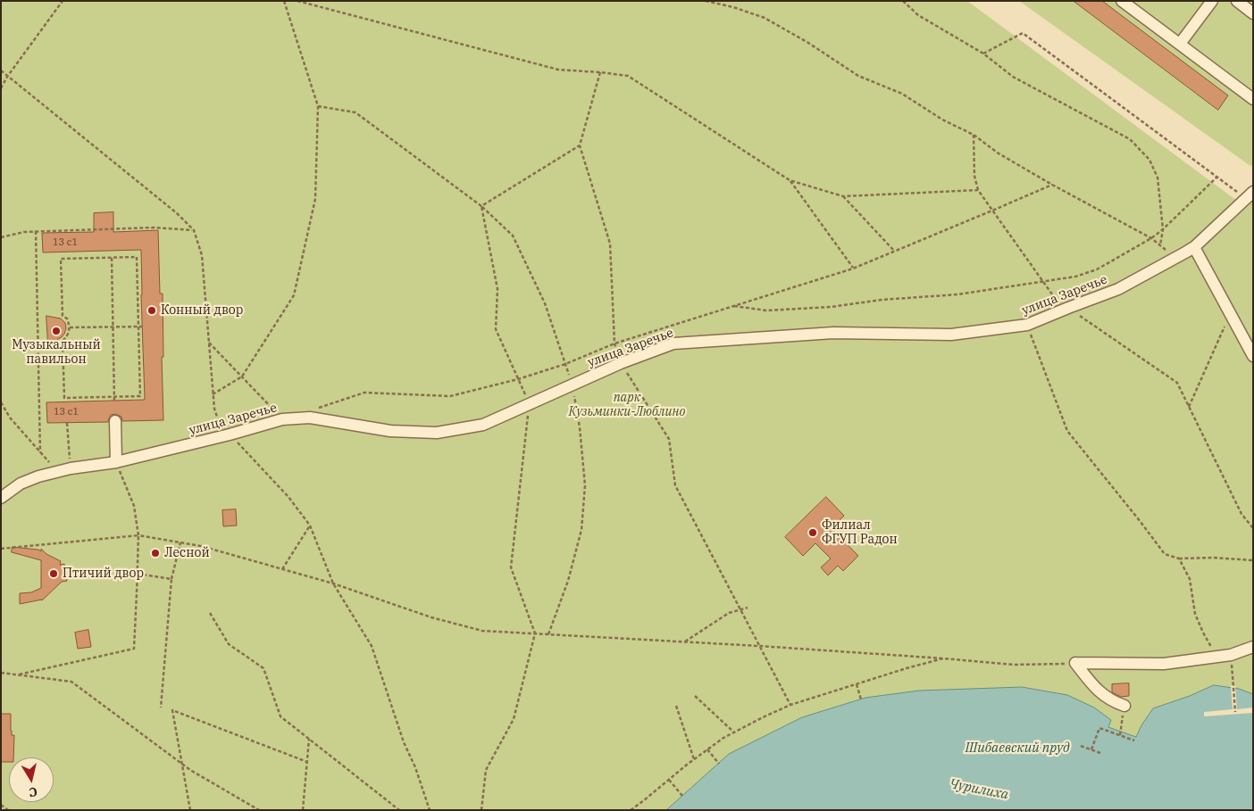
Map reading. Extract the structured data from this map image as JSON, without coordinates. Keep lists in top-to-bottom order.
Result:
{
  "streets": {
    "street": ["улица Заречье"]
  },
  "water": ["Шибаевский пруд", "Чурилиха"],
  "parks": ["парк Кузьминки-Люблино"],
  "places": [
    "Конный двор",
    "Музыкальный павильон",
    "Филиал ФГУП Радон",
    "Лесной",
    "Птичий двор"
  ],
  "house_numbers": ["13 с1", "13 с1"],
  "north": "bottom"
}
